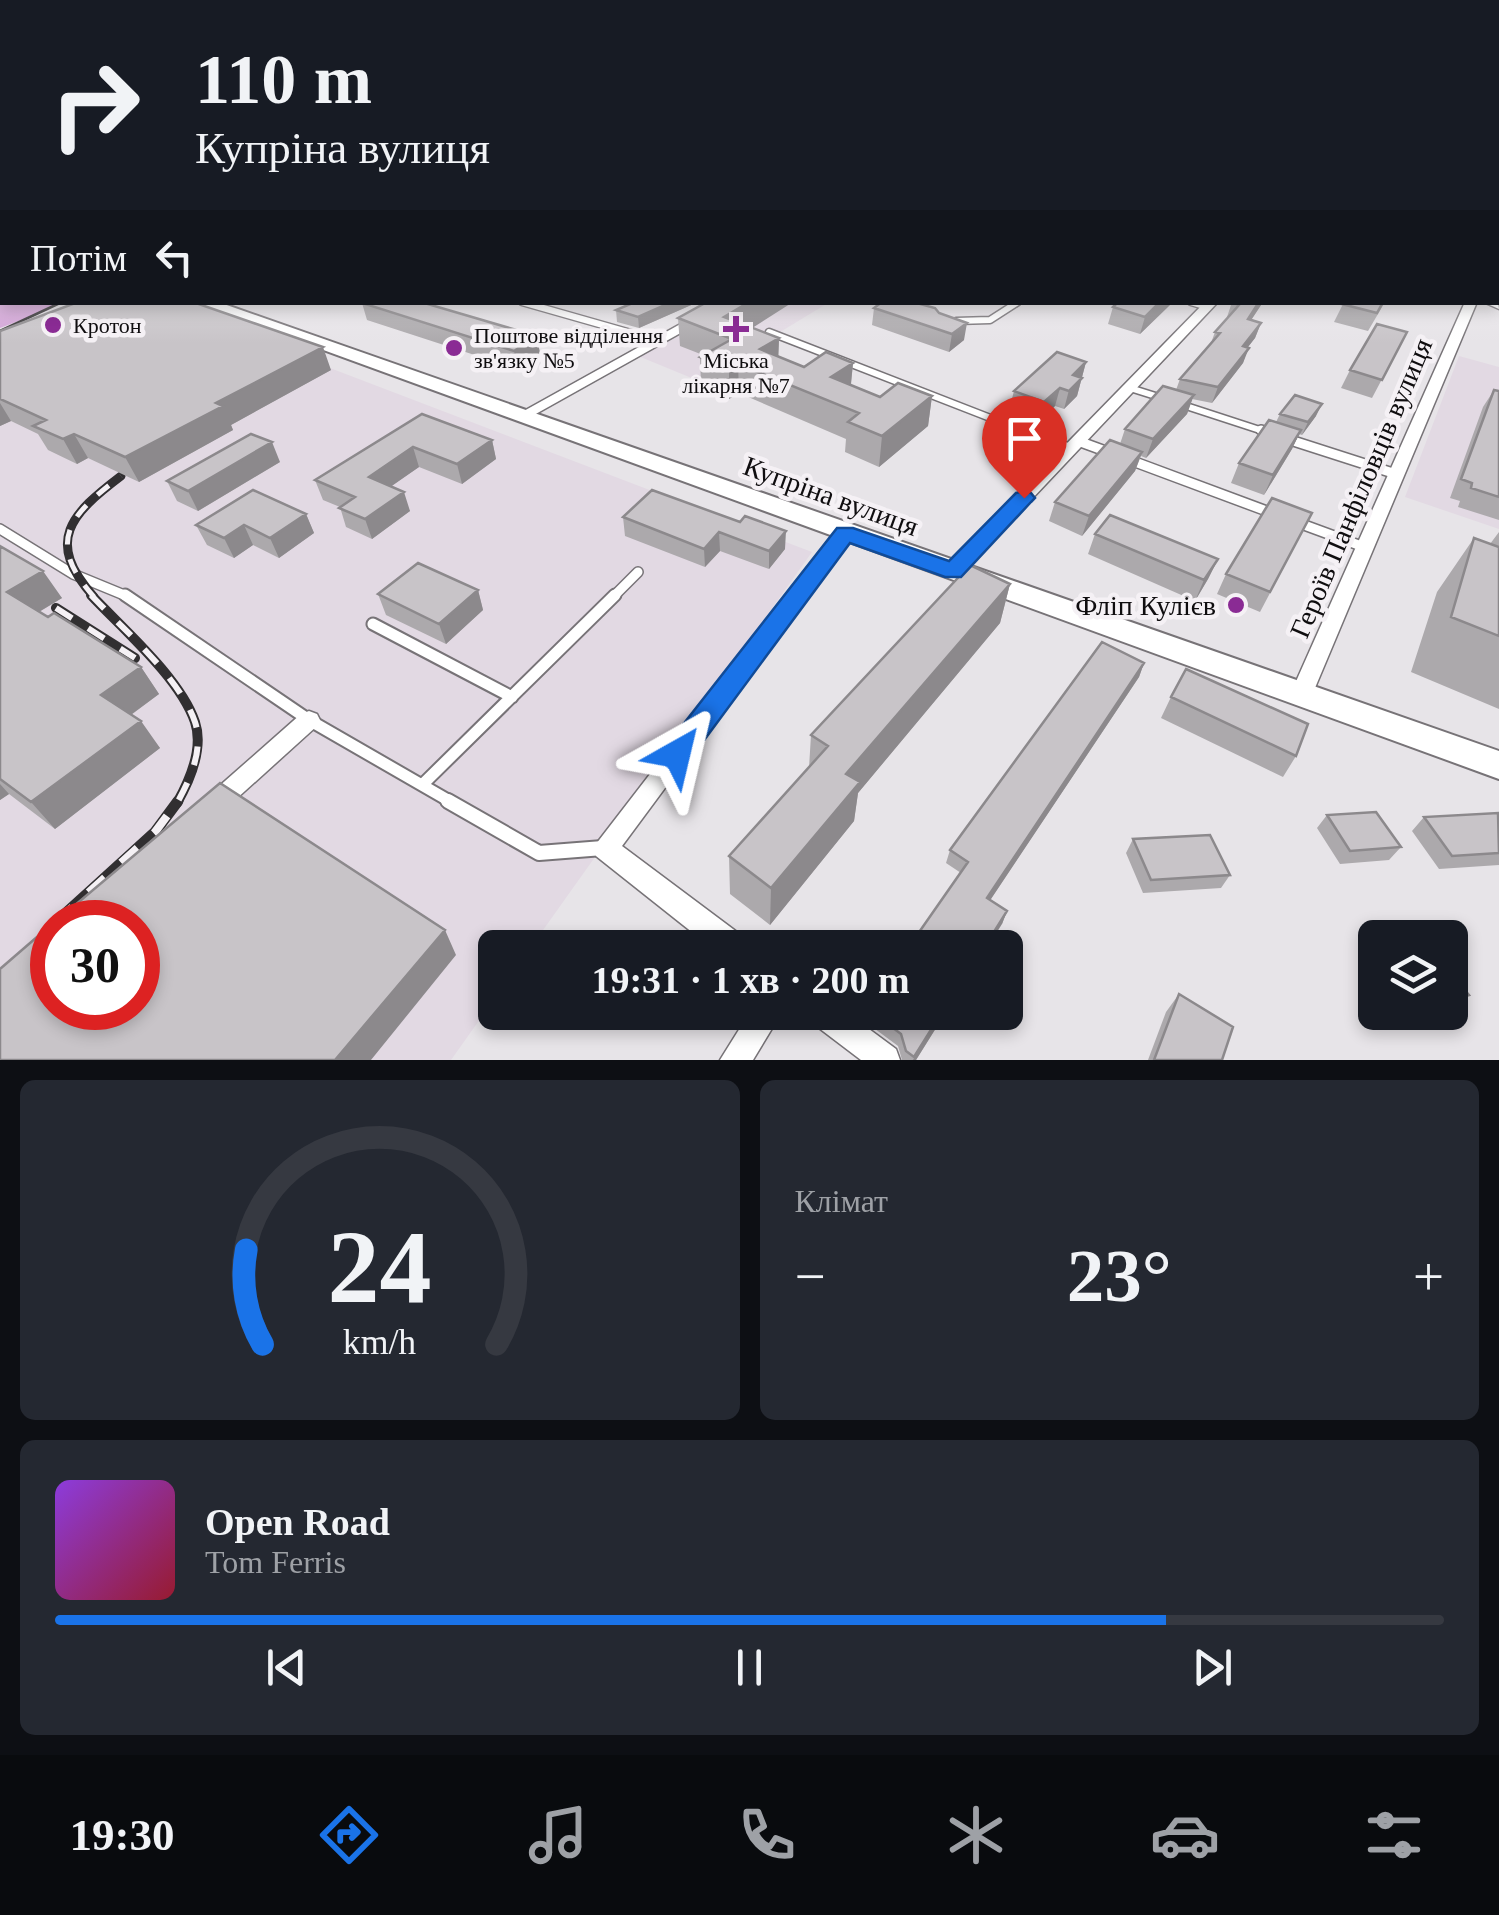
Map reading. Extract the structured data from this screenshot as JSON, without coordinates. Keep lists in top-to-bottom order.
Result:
{
  "streets": {
    "main road": ["Купріна вулиця"],
    "street": ["Героїв Панфіловців вулиця"]
  },
  "crossings": [
    ["Героїв Панфіловців вулиця", "Купріна вулиця"]
  ],
  "places": {
    "other": ["Кротон", "Поштове відділення зв'язку №5", "Фліп Кулієв"],
    "health": ["Міська лікарня №7"]
  },
  "page": {
    "turn": ["110 m", "Купріна вулиця"],
    "then": "Потім",
    "limit": "30",
    "trip": "19:31 · 1 хв · 200 m",
    "tile": "Клімат",
    "heat": ["−", "23°", "+"],
    "song": ["Open Road", "Tom Ferris"],
    "tabs": "19:30",
    "gauge": ["24", "km/h"]
  }
}
